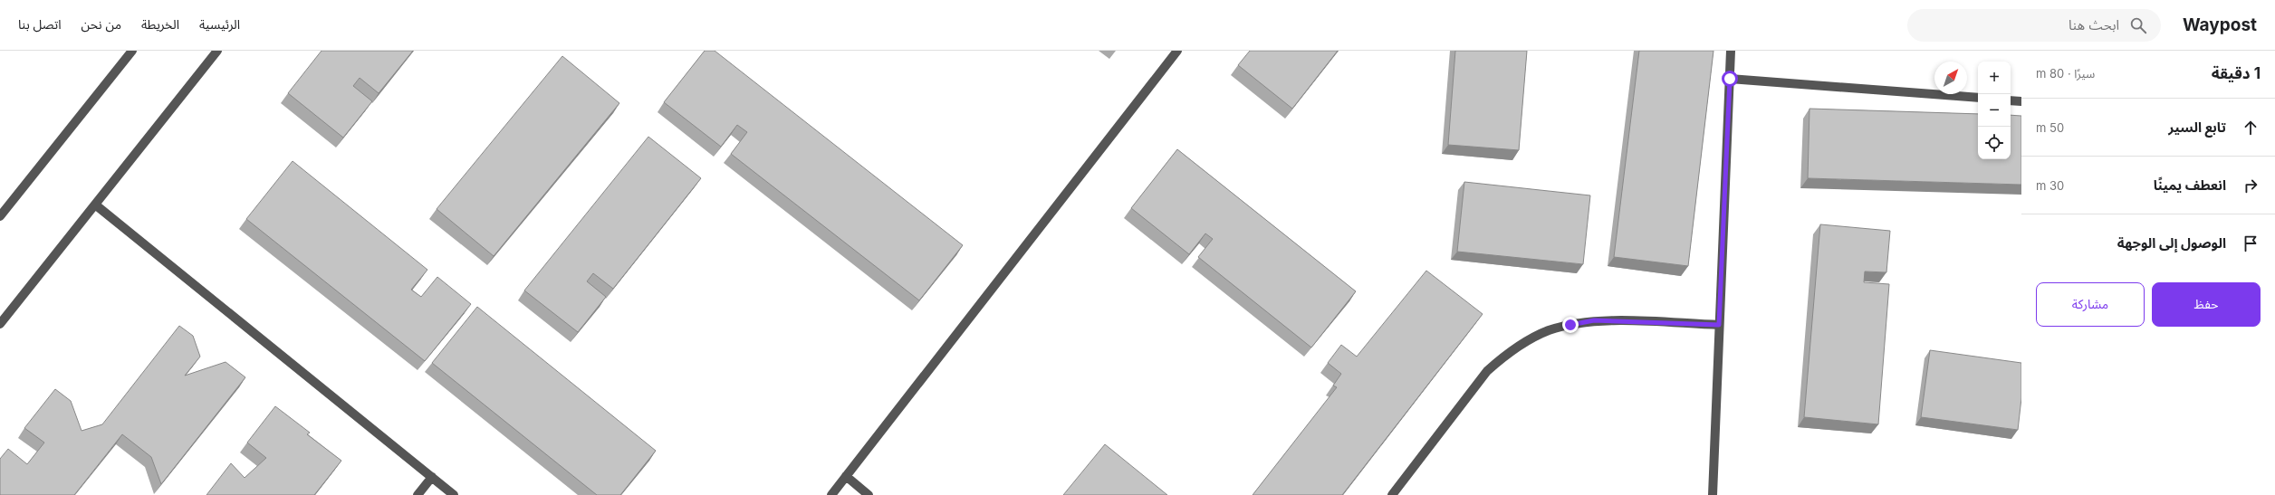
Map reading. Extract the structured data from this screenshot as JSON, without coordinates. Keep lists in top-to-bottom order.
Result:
{
  "north": "top right",
  "page": {
    "header": "Waypost",
    "search": "ابحث هنا",
    "nav": [
      "الرئيسية",
      "الخريطة",
      "من نحن",
      "اتصل بنا"
    ],
    "heading": ["1 دقيقة", "سيرًا · 80 m"],
    "map_buttons": ["+", "−"],
    "list": [
      ["تابع السير", "50 m"],
      ["انعطف يمينًا", "30 m"],
      "الوصول إلى الوجهة"
    ],
    "buttons": ["حفظ", "مشاركة"]
  }
}
